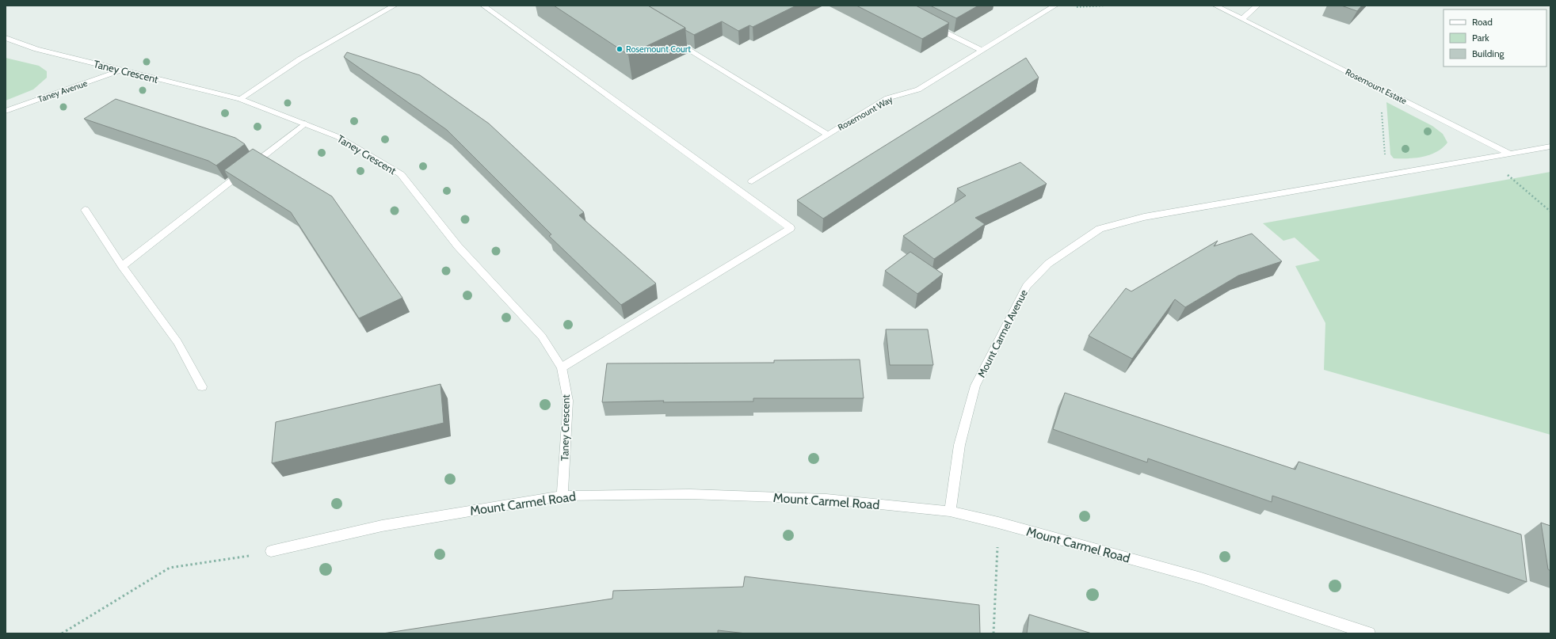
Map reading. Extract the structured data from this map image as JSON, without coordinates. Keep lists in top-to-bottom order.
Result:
{
  "streets": {
    "street": [
      "Taney Crescent",
      "Rosemount Estate",
      "Taney Avenue",
      "Rosemount Way",
      "Mount Carmel Avenue",
      "Mount Carmel Road"
    ]
  },
  "crossings": [
    ["Taney Crescent", "Taney Avenue"],
    ["Taney Crescent", "Mount Carmel Road"],
    ["Mount Carmel Avenue", "Mount Carmel Road"]
  ],
  "places": ["Rosemount Court"],
  "legend": ["Road", "Park", "Building"]
}
